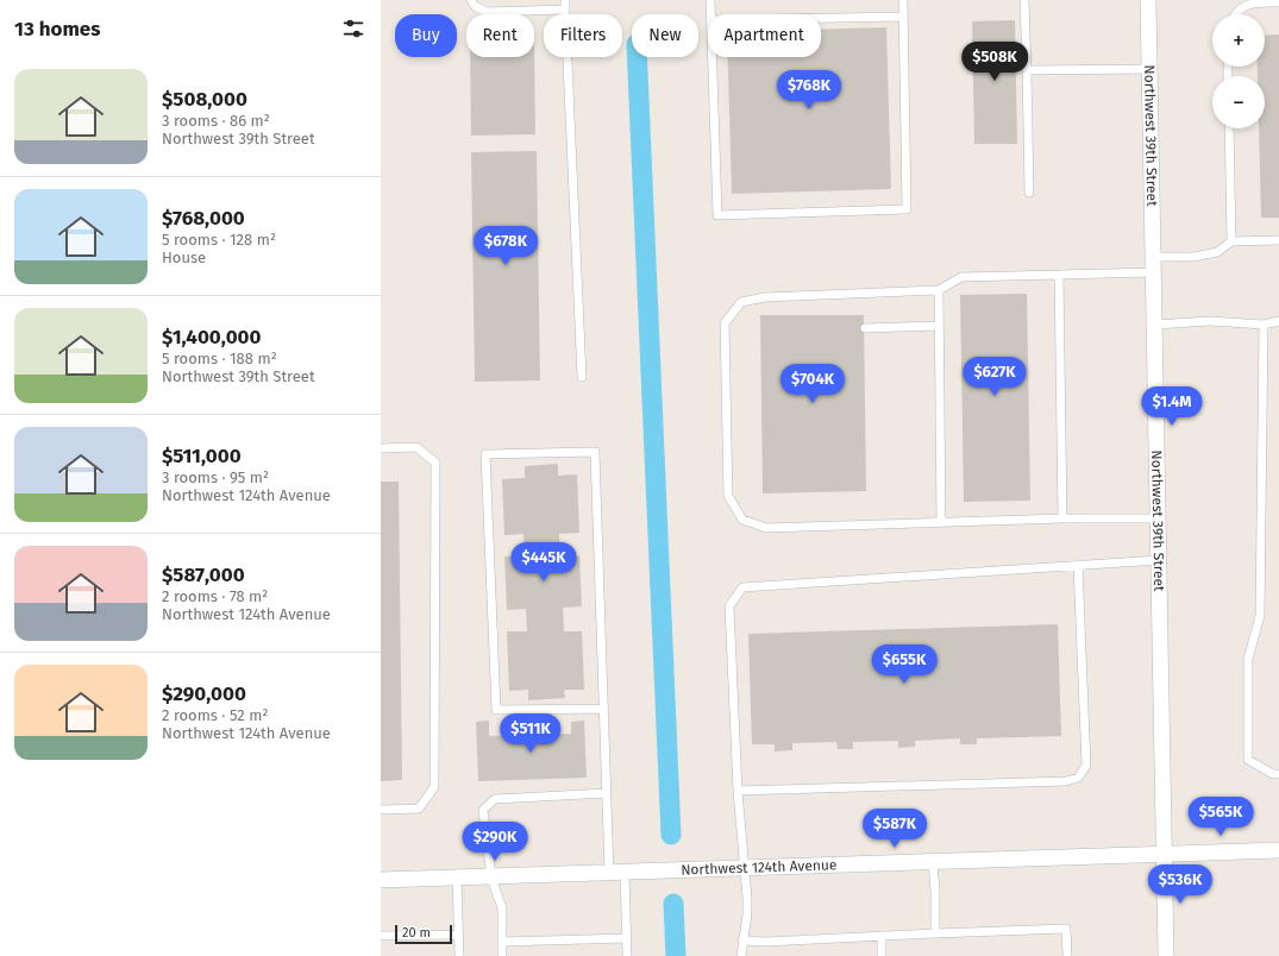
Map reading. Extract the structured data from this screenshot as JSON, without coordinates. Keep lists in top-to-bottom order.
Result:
{
  "streets": {
    "street": ["Northwest 39th Street", "Northwest 124th Avenue"]
  },
  "crossings": [
    ["Northwest 39th Street", "Northwest 124th Avenue"]
  ],
  "scale_bar": "20 m",
  "page": {
    "heading": "13 homes",
    "map_buttons": ["+", "−"],
    "chip": [
      "Buy",
      "Rent",
      "Filters",
      "New",
      "Apartment"
    ],
    "price": [
      "$508K",
      "$768K",
      "$678K",
      "$627K",
      "$704K",
      "$1.4M",
      "$445K",
      "$655K",
      "$511K",
      "$565K",
      "$587K",
      "$290K",
      "$536K"
    ],
    "list": [
      {
        "name": "$508,000",
        "note": "3 rooms · 86 m² · Northwest 39th Street"
      },
      {
        "name": "$768,000",
        "note": "5 rooms · 128 m² · House"
      },
      {
        "name": "$1,400,000",
        "note": "5 rooms · 188 m² · Northwest 39th Street"
      },
      {
        "name": "$511,000",
        "note": "3 rooms · 95 m² · Northwest 124th Avenue"
      },
      {
        "name": "$587,000",
        "note": "2 rooms · 78 m² · Northwest 124th Avenue"
      },
      {
        "name": "$290,000",
        "note": "2 rooms · 52 m² · Northwest 124th Avenue"
      }
    ],
    "scale": "20 m"
  }
}
